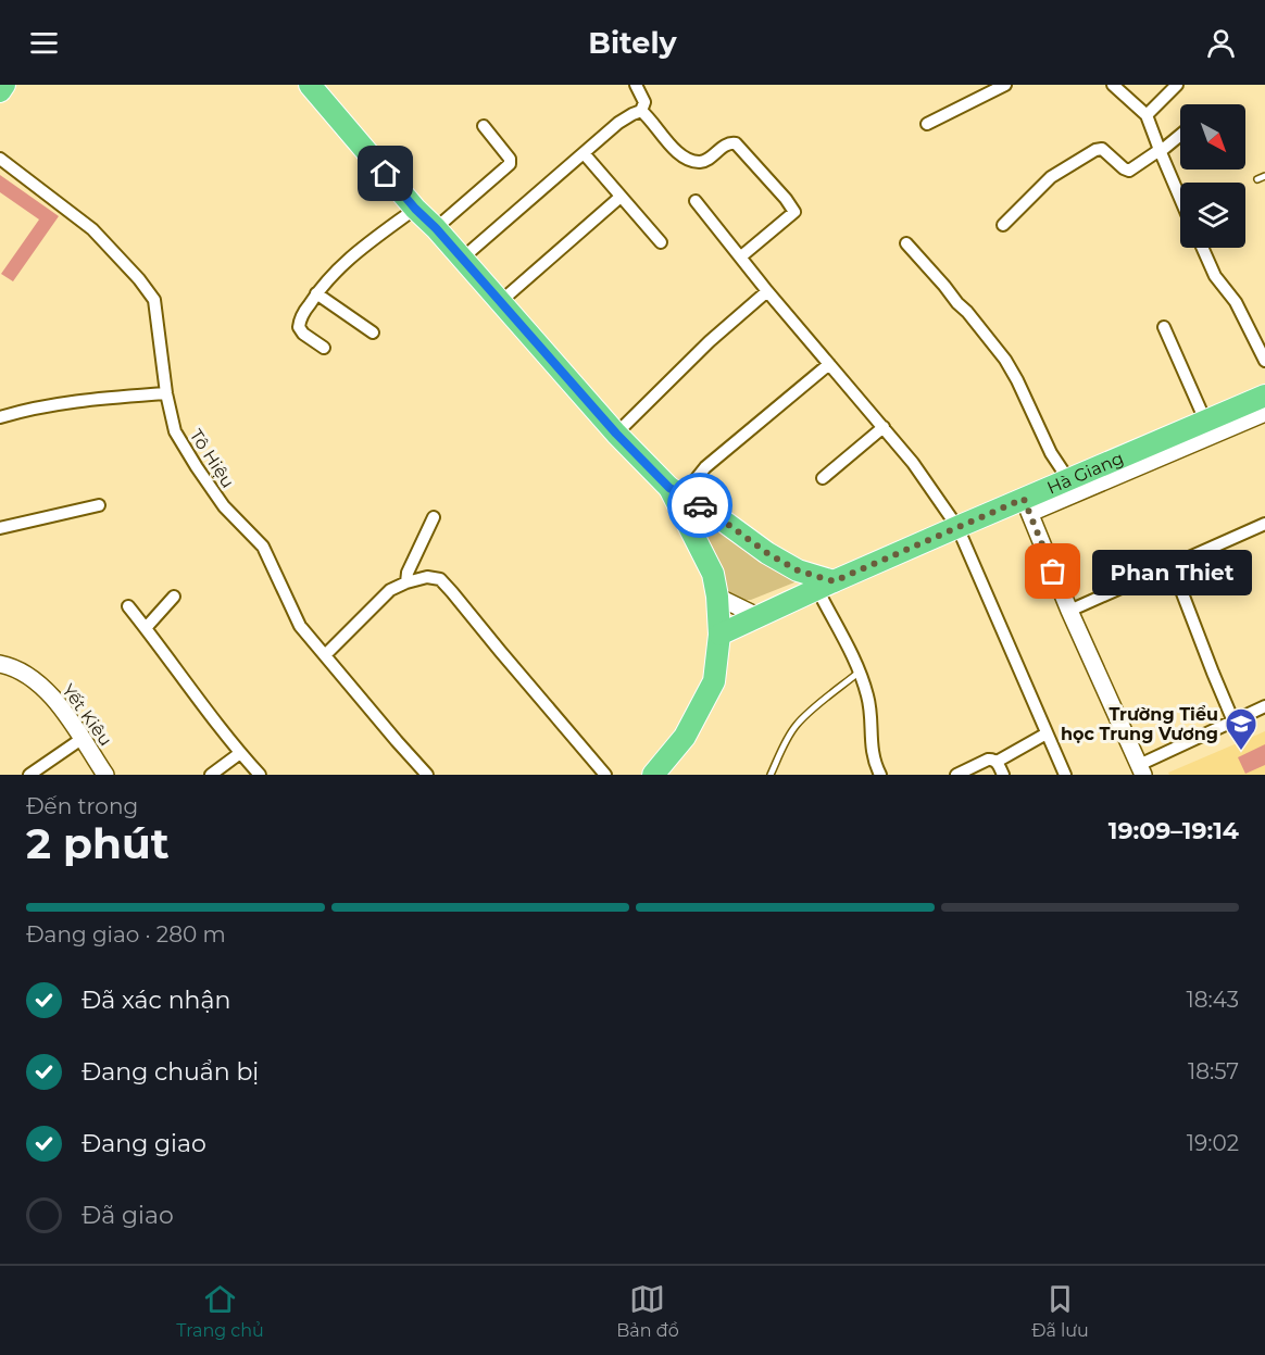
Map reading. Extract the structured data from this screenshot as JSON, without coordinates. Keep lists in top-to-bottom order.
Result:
{
  "streets": {
    "highway": ["Hà Giang"],
    "street": ["Tô Hiệu", "Yết Kiêu"]
  },
  "places": {
    "other": ["Phan Thiet"],
    "school or university": ["Trường Tiểu học Trung Vương"]
  },
  "north": "bottom right",
  "page": {
    "header": "Bitely",
    "bubble": "Phan Thiet",
    "heading": ["2 phút", "Đến trong", "19:09–19:14"],
    "bar": "Đang giao · 280 m",
    "list": [
      ["Đã xác nhận", "18:43"],
      ["Đang chuẩn bị", "18:57"],
      ["Đang giao", "19:02"],
      "Đã giao"
    ],
    "tabs": ["Trang chủ", "Bản đồ", "Đã lưu"]
  }
}
